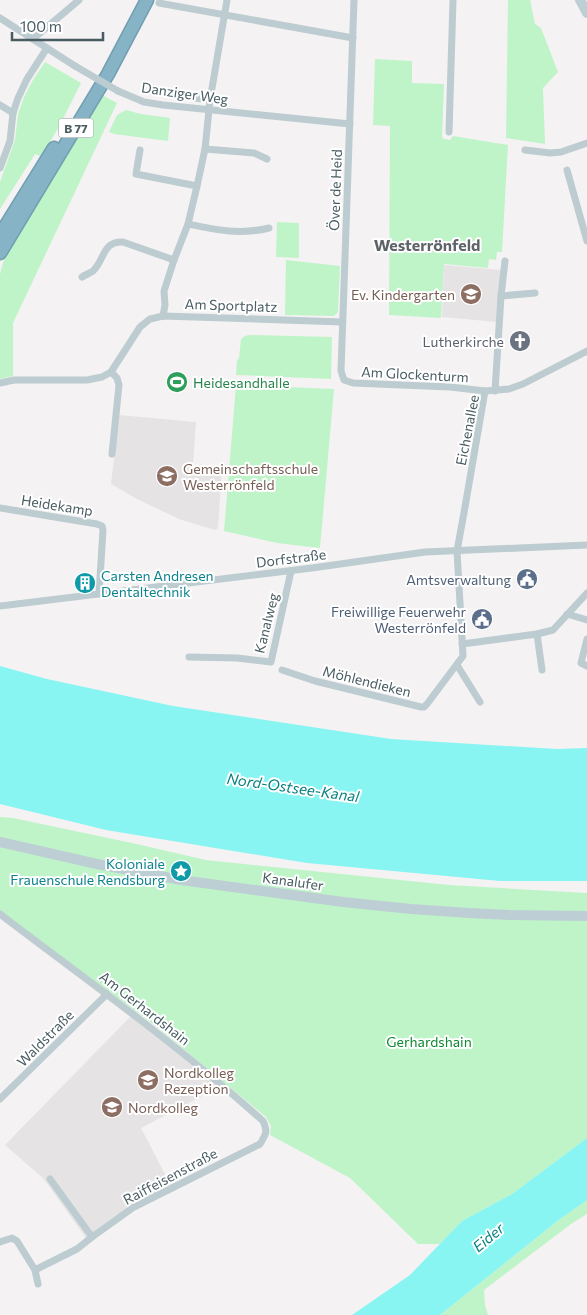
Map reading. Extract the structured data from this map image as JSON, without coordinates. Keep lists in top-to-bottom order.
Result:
{
  "streets": {
    "highway": ["B 77"],
    "street": [
      "Danziger Weg",
      "Över de Heid",
      "Am Sportplatz",
      "Am Glockenturm",
      "Eichenallee",
      "Heidekamp",
      "Dorfstraße",
      "Kanalweg",
      "Möhlendieken",
      "Kanalufer",
      "Am Gerhardshain",
      "Waldstraße",
      "Raiffeisenstraße"
    ]
  },
  "crossings": [
    ["Danziger Weg", "Över de Heid"],
    ["Över de Heid", "Am Sportplatz"],
    ["Över de Heid", "Am Glockenturm"],
    ["Am Glockenturm", "Eichenallee"],
    ["Eichenallee", "Dorfstraße"],
    ["Eichenallee", "Möhlendieken"],
    ["Heidekamp", "Dorfstraße"],
    ["Dorfstraße", "Kanalweg"],
    ["Am Gerhardshain", "Waldstraße"],
    ["Am Gerhardshain", "Raiffeisenstraße"]
  ],
  "districts": ["Westerrönfeld"],
  "water": ["Nord-Ostsee-Kanal", "Eider"],
  "parks": ["Gerhardshain"],
  "places": {
    "school or university": [
      "Ev. Kindergarten",
      "Gemeinschaftsschule Westerrönfeld",
      "Nordkolleg Rezeption",
      "Nordkolleg"
    ],
    "church": ["Lutherkirche"],
    "sports": ["Heidesandhalle"],
    "public building": ["Amtsverwaltung", "Freiwillige Feuerwehr Westerrönfeld"],
    "building": ["Carsten Andresen Dentaltechnik"],
    "place": ["Koloniale Frauenschule Rendsburg"]
  },
  "scale_bar": "100 m"
}
